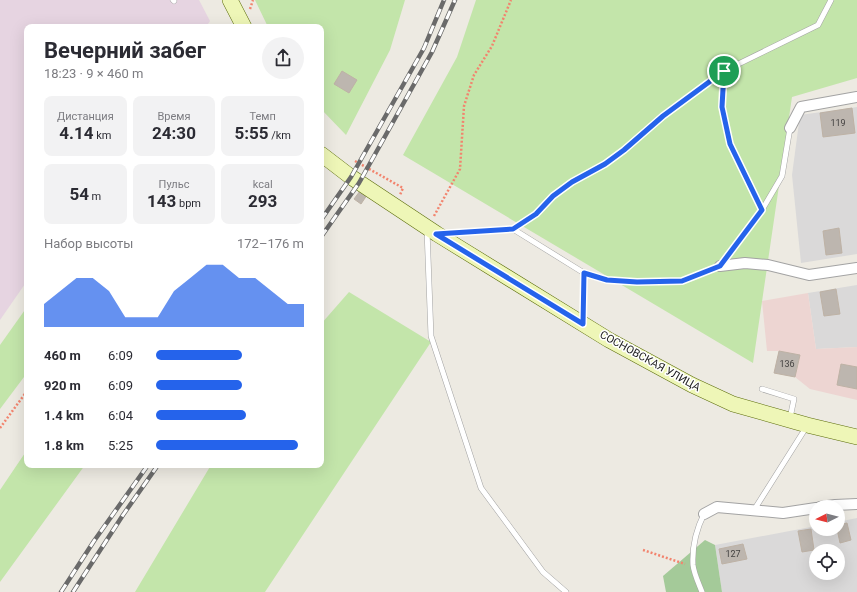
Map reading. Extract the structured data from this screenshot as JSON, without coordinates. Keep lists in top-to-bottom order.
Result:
{
  "streets": {
    "main road": ["СОСНОВСКАЯ УЛИЦА"]
  },
  "house_numbers": ["119", "136", "127"],
  "north": "left",
  "page": {
    "heading": ["Вечерний забег", "18:23 · 9 × 460 m"],
    "stats": [
      ["Дистанция", "4.14 km"],
      ["Время", "24:30"],
      ["Темп", "5:55 /km"],
      ["54 m"],
      ["Пульс", "143 bpm"],
      ["kcal", "293"]
    ],
    "chart": ["Набор высоты", "172–176 m"],
    "list": [
      {
        "name": "460 m",
        "note": "6:09"
      },
      {
        "name": "920 m",
        "note": "6:09"
      },
      {
        "name": "1.4 km",
        "note": "6:04"
      },
      {
        "name": "1.8 km",
        "note": "5:25"
      }
    ]
  }
}
